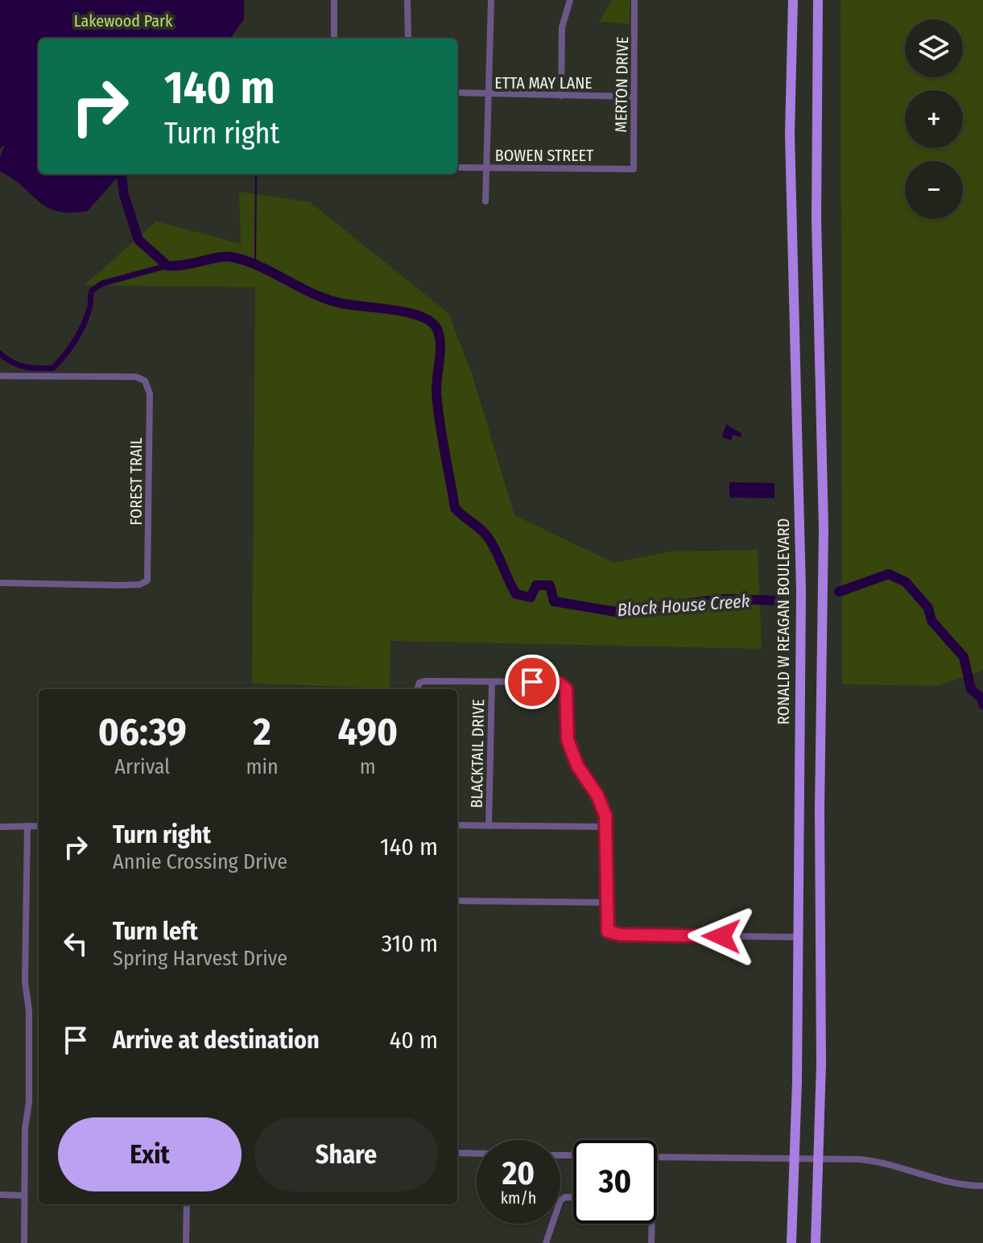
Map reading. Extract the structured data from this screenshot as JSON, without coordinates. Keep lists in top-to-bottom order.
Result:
{
  "streets": {
    "main road": ["RONALD W REAGAN BOULEVARD"],
    "street": [
      "ETTA MAY LANE",
      "MERTON DRIVE",
      "BOWEN STREET",
      "FOREST TRAIL",
      "BLACKTAIL DRIVE"
    ]
  },
  "crossings": [
    ["ETTA MAY LANE", "MERTON DRIVE"],
    ["MERTON DRIVE", "BOWEN STREET"]
  ],
  "water": ["Block House Creek"],
  "parks": ["Lakewood Park"],
  "page": {
    "map_buttons": ["+", "−"],
    "turn": ["140 m", "Turn right"],
    "eta": [
      "06:39",
      "Arrival",
      "2",
      "min",
      "490",
      "m"
    ],
    "list": [
      {
        "name": "Turn right",
        "note": "Annie Crossing Drive",
        "value": "140 m"
      },
      {
        "name": "Turn left",
        "note": "Spring Harvest Drive",
        "value": "310 m"
      },
      {
        "name": "Arrive at destination",
        "value": "40 m"
      }
    ],
    "buttons": ["Exit", "Share"],
    "speed": "20 km/h",
    "limit": "30"
  }
}
